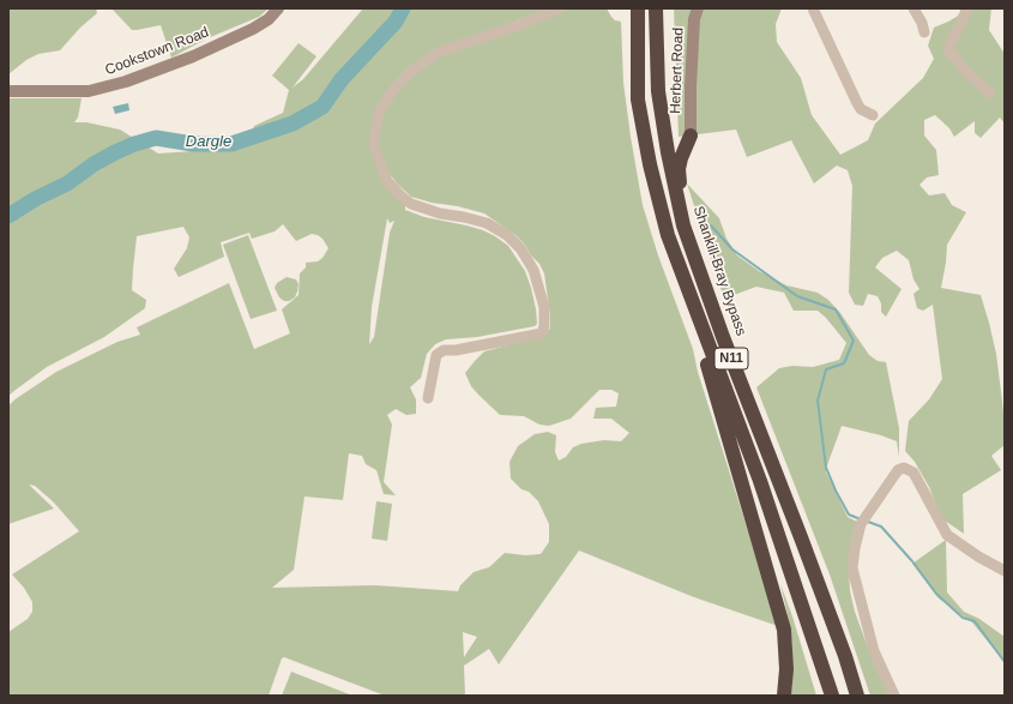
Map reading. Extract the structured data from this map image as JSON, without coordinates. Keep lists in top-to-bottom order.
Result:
{
  "streets": {
    "highway": ["Shankill-Bray Bypass", "N11"],
    "street": ["Cookstown Road", "Herbert Road"]
  },
  "crossings": [
    ["Herbert Road", "N11"],
    ["Shankill-Bray Bypass", "N11"]
  ],
  "water": ["Dargle"]
}
